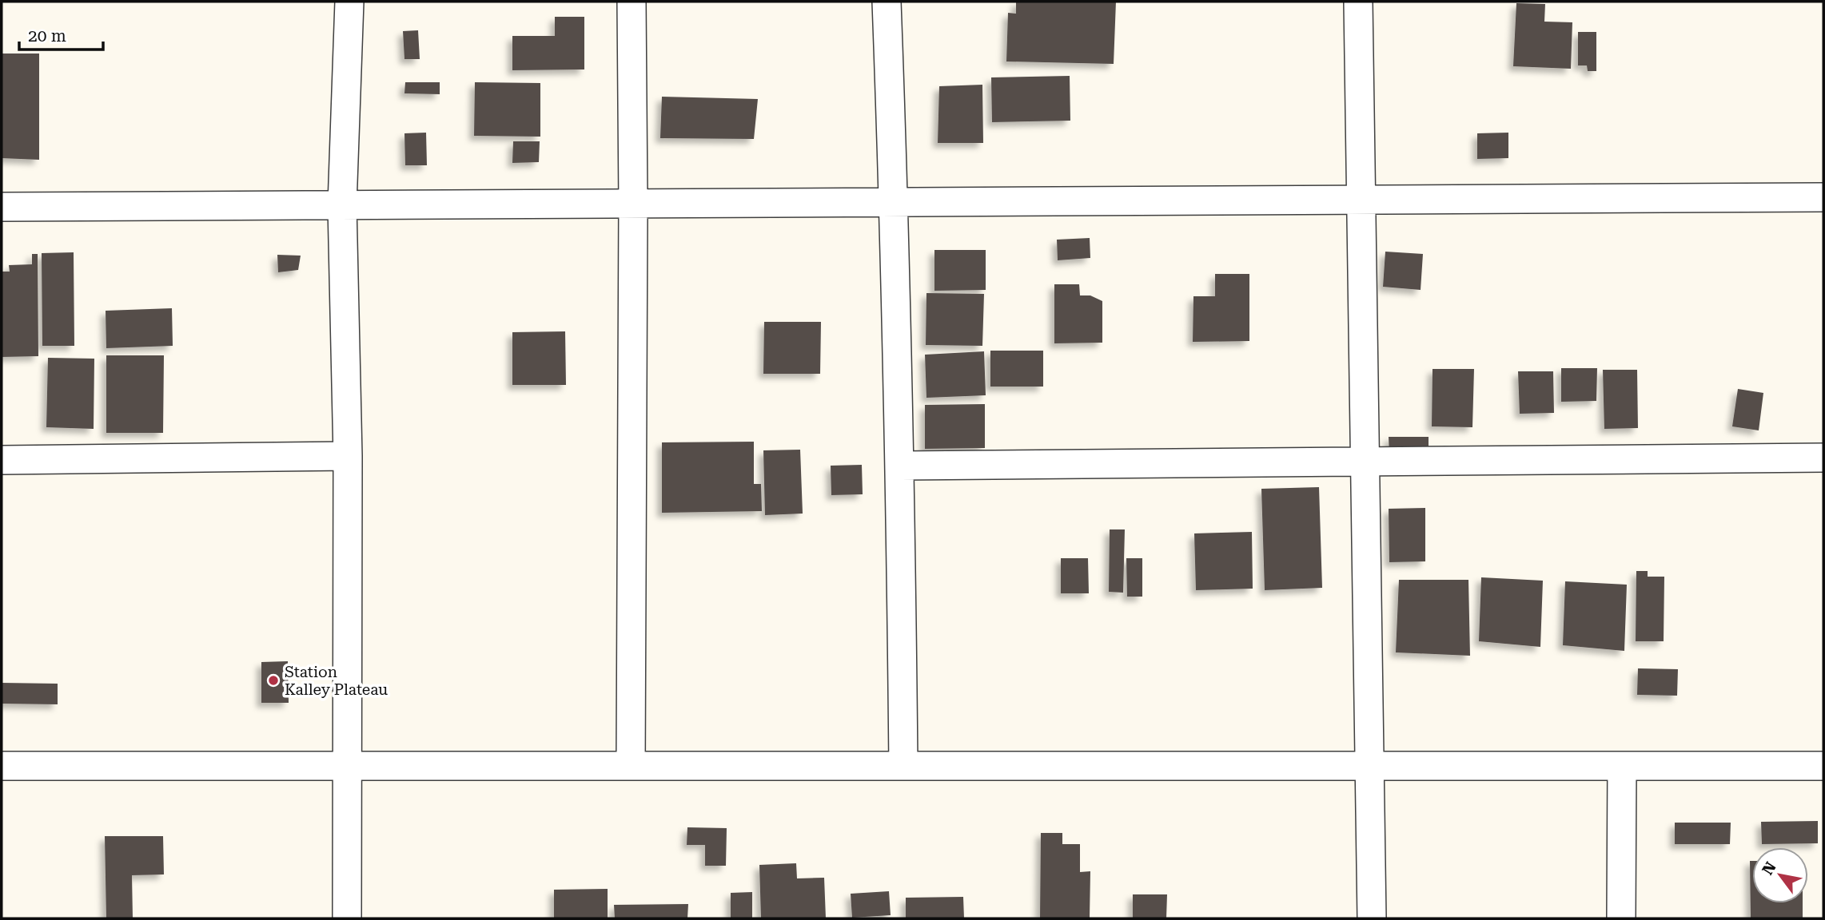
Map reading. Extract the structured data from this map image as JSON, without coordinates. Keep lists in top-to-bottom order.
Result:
{
  "places": ["Station Kalley Plateau"],
  "scale_bar": "20 m",
  "north": "top left"
}
